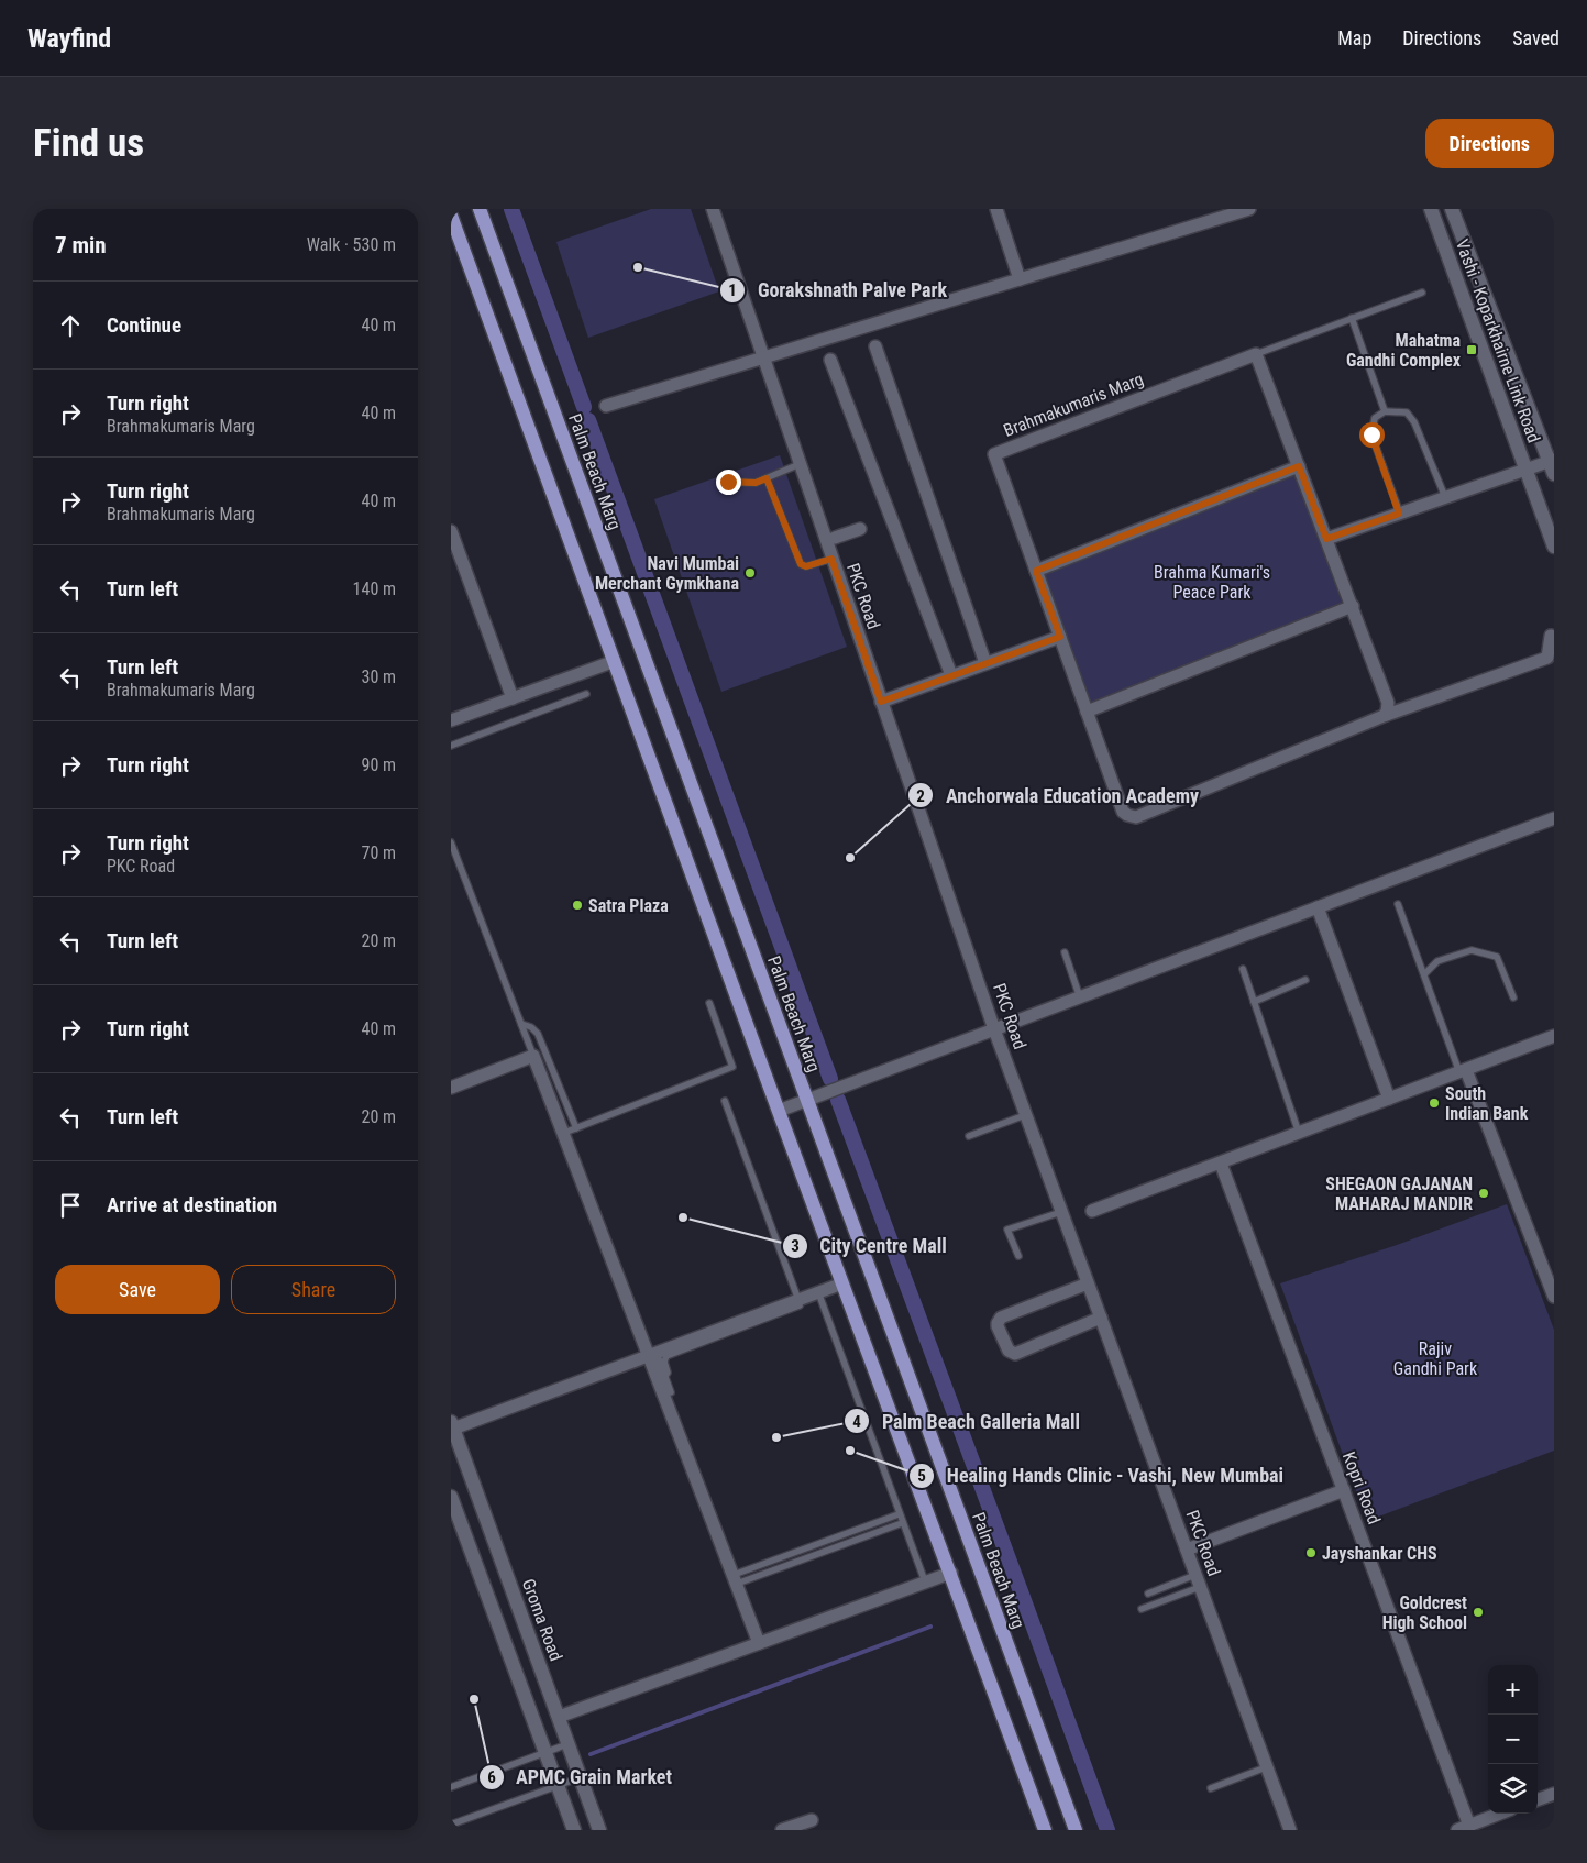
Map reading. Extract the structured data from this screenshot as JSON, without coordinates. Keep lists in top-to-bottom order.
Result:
{
  "streets": {
    "main road": ["Vashi - Koparkhairne Link Road", "Palm Beach Marg", "Groma Road"],
    "street": ["Brahmakumaris Marg", "PKC Road", "Kopri Road"]
  },
  "parks": ["Brahma Kumari's Peace Park", "Rajiv Gandhi Park"],
  "places": {
    "other": [
      "Gorakshnath Palve Park",
      "Navi Mumbai Merchant Gymkhana",
      "Anchorwala Education Academy",
      "Satra Plaza",
      "South Indian Bank",
      "SHEGAON GAJANAN MAHARAJ MANDIR",
      "City Centre Mall",
      "Palm Beach Galleria Mall",
      "Healing Hands Clinic - Vashi, New Mumbai",
      "Jayshankar CHS",
      "Goldcrest High School",
      "APMC Grain Market"
    ],
    "transit": ["Mahatma Gandhi Complex"]
  },
  "page": {
    "header": "Wayfind",
    "nav": ["Map", "Directions", "Saved"],
    "buttons": [
      "Directions",
      ["Save", "Share"]
    ],
    "title": "Find us",
    "heading": ["7 min", "Walk · 530 m"],
    "list": [
      ["Continue", "40 m"],
      ["Turn right", "Brahmakumaris Marg", "40 m"],
      ["Turn right", "Brahmakumaris Marg", "40 m"],
      ["Turn left", "140 m"],
      ["Turn left", "Brahmakumaris Marg", "30 m"],
      ["Turn right", "90 m"],
      ["Turn right", "PKC Road", "70 m"],
      ["Turn left", "20 m"],
      ["Turn right", "40 m"],
      ["Turn left", "20 m"],
      "Arrive at destination"
    ],
    "map_buttons": ["+", "−"]
  }
}
